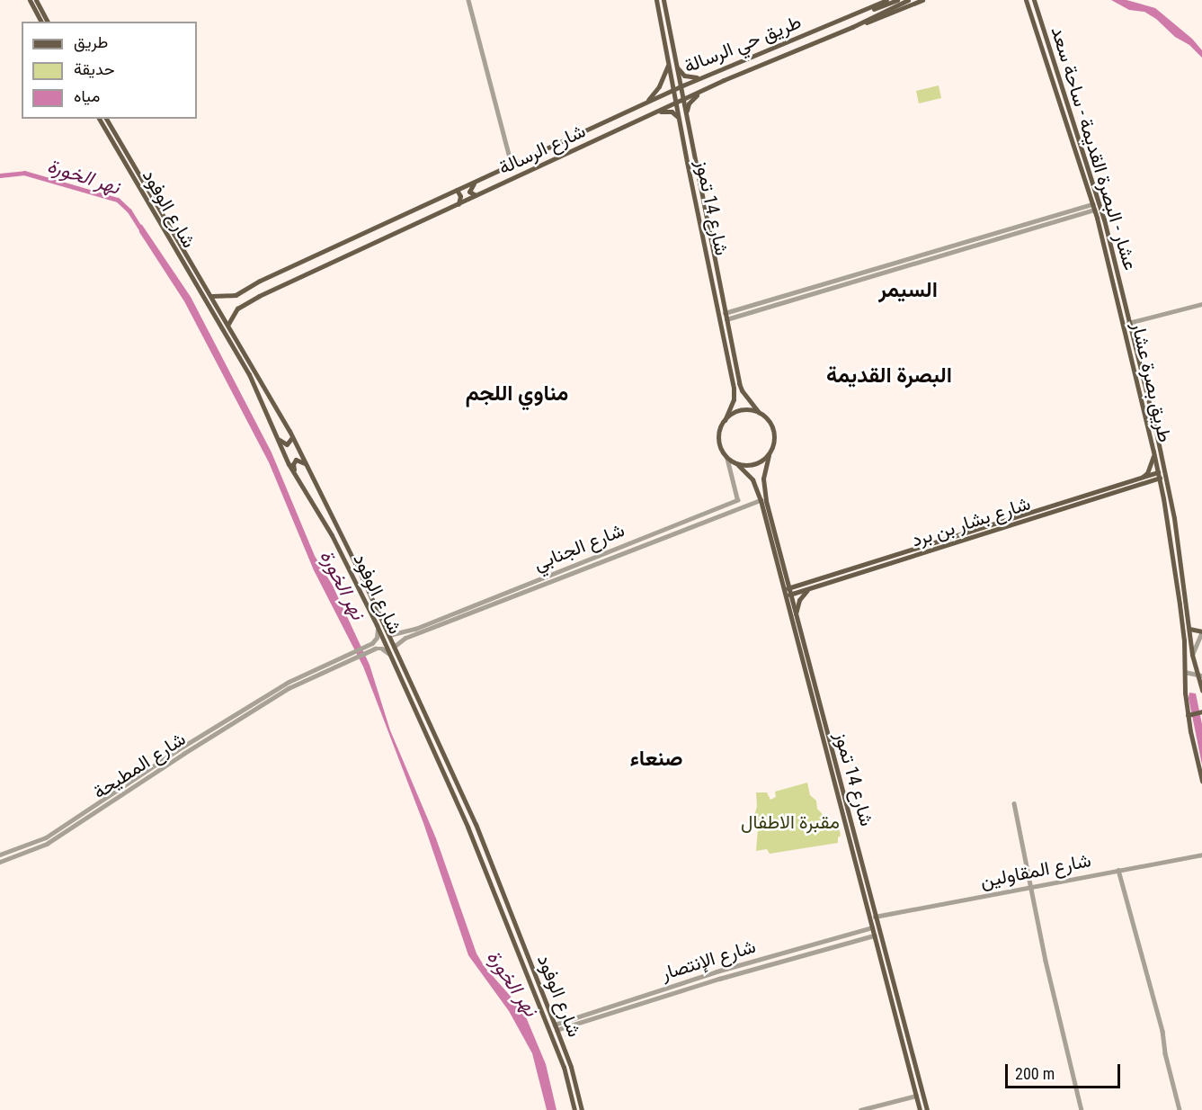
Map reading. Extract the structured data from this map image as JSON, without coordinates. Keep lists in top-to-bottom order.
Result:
{
  "streets": {
    "main road": [
      "طريق حي الرسالة",
      "عشار - البصرة القديمة - ساحة سعد",
      "شارع الرسالة",
      "شارع 14 تموز",
      "شارع الوفود",
      "طريق بصرة عشار",
      "شارع بشار بن برد"
    ],
    "street": [
      "شارع الجنابي",
      "شارع المطيحة",
      "شارع المقاولين",
      "شارع الإنتصار"
    ]
  },
  "crossings": [
    ["طريق حي الرسالة", "شارع الرسالة"],
    ["طريق حي الرسالة", "شارع 14 تموز"],
    ["عشار - البصرة القديمة - ساحة سعد", "شارع بشار بن برد"],
    ["شارع الرسالة", "شارع 14 تموز"],
    ["شارع الرسالة", "شارع الوفود"],
    ["شارع 14 تموز", "شارع بشار بن برد"],
    ["شارع 14 تموز", "شارع الجنابي"],
    ["شارع 14 تموز", "شارع المقاولين"],
    ["شارع 14 تموز", "شارع الإنتصار"],
    ["شارع الوفود", "شارع الجنابي"],
    ["شارع الوفود", "شارع المطيحة"],
    ["شارع الوفود", "شارع الإنتصار"],
    ["طريق بصرة عشار", "شارع بشار بن برد"]
  ],
  "districts": [
    "السيمر",
    "البصرة القديمة",
    "مناوي اللجم",
    "صنعاء"
  ],
  "water": ["نهر الخورة"],
  "parks": ["مقبرة الاطفال"],
  "legend": ["طريق", "حديقة", "مياه"],
  "scale_bar": "200 m"
}
